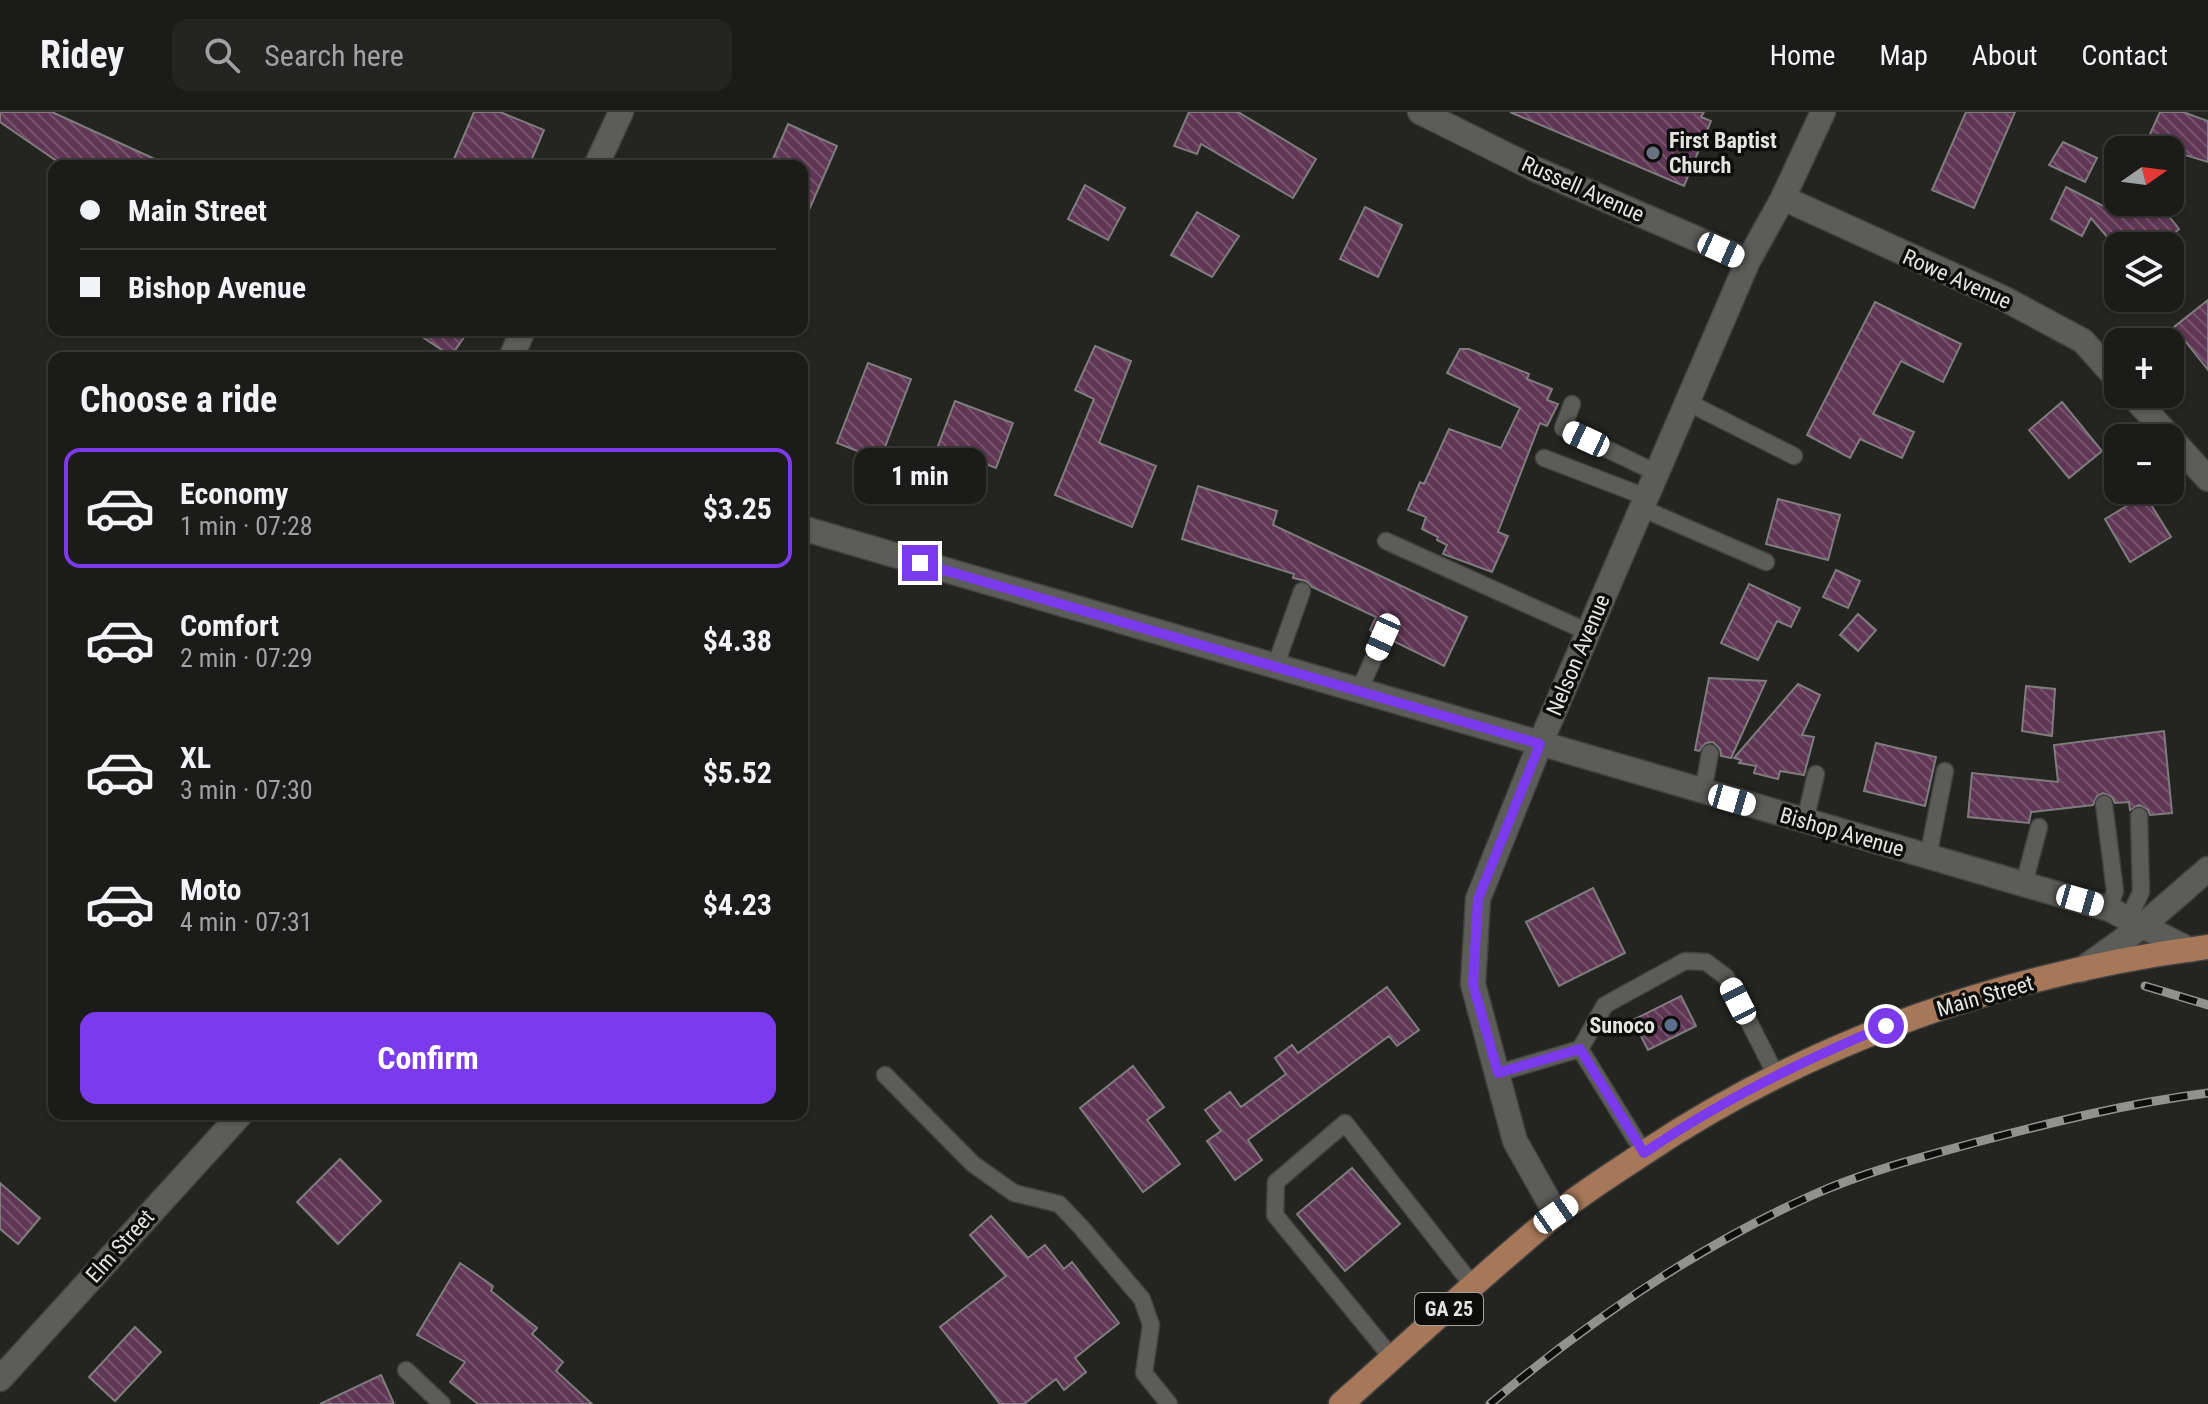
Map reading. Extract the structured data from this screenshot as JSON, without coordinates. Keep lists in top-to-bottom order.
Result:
{
  "streets": {
    "main road": ["Main Street", "GA 25"],
    "street": [
      "Russell Avenue",
      "Rowe Avenue",
      "Nelson Avenue",
      "Bishop Avenue",
      "Elm Street"
    ]
  },
  "crossings": [
    ["Russell Avenue", "Nelson Avenue"],
    ["Rowe Avenue", "Nelson Avenue"],
    ["Nelson Avenue", "Bishop Avenue"],
    ["Nelson Avenue", "Main Street"],
    ["Bishop Avenue", "Main Street"]
  ],
  "places": ["First Baptist Church", "Sunoco"],
  "north": "right",
  "page": {
    "header": "Ridey",
    "search": "Search here",
    "nav": [
      "Home",
      "Map",
      "About",
      "Contact"
    ],
    "map_buttons": ["+", "−"],
    "banner": ["Main Street", "Bishop Avenue"],
    "heading": "Choose a ride",
    "bubble": "1 min",
    "list": [
      {
        "name": "Economy",
        "note": "1 min · 07:28",
        "value": "$3.25"
      },
      {
        "name": "Comfort",
        "note": "2 min · 07:29",
        "value": "$4.38"
      },
      {
        "name": "XL",
        "note": "3 min · 07:30",
        "value": "$5.52"
      },
      {
        "name": "Moto",
        "note": "4 min · 07:31",
        "value": "$4.23"
      }
    ],
    "buttons": "Confirm"
  }
}
